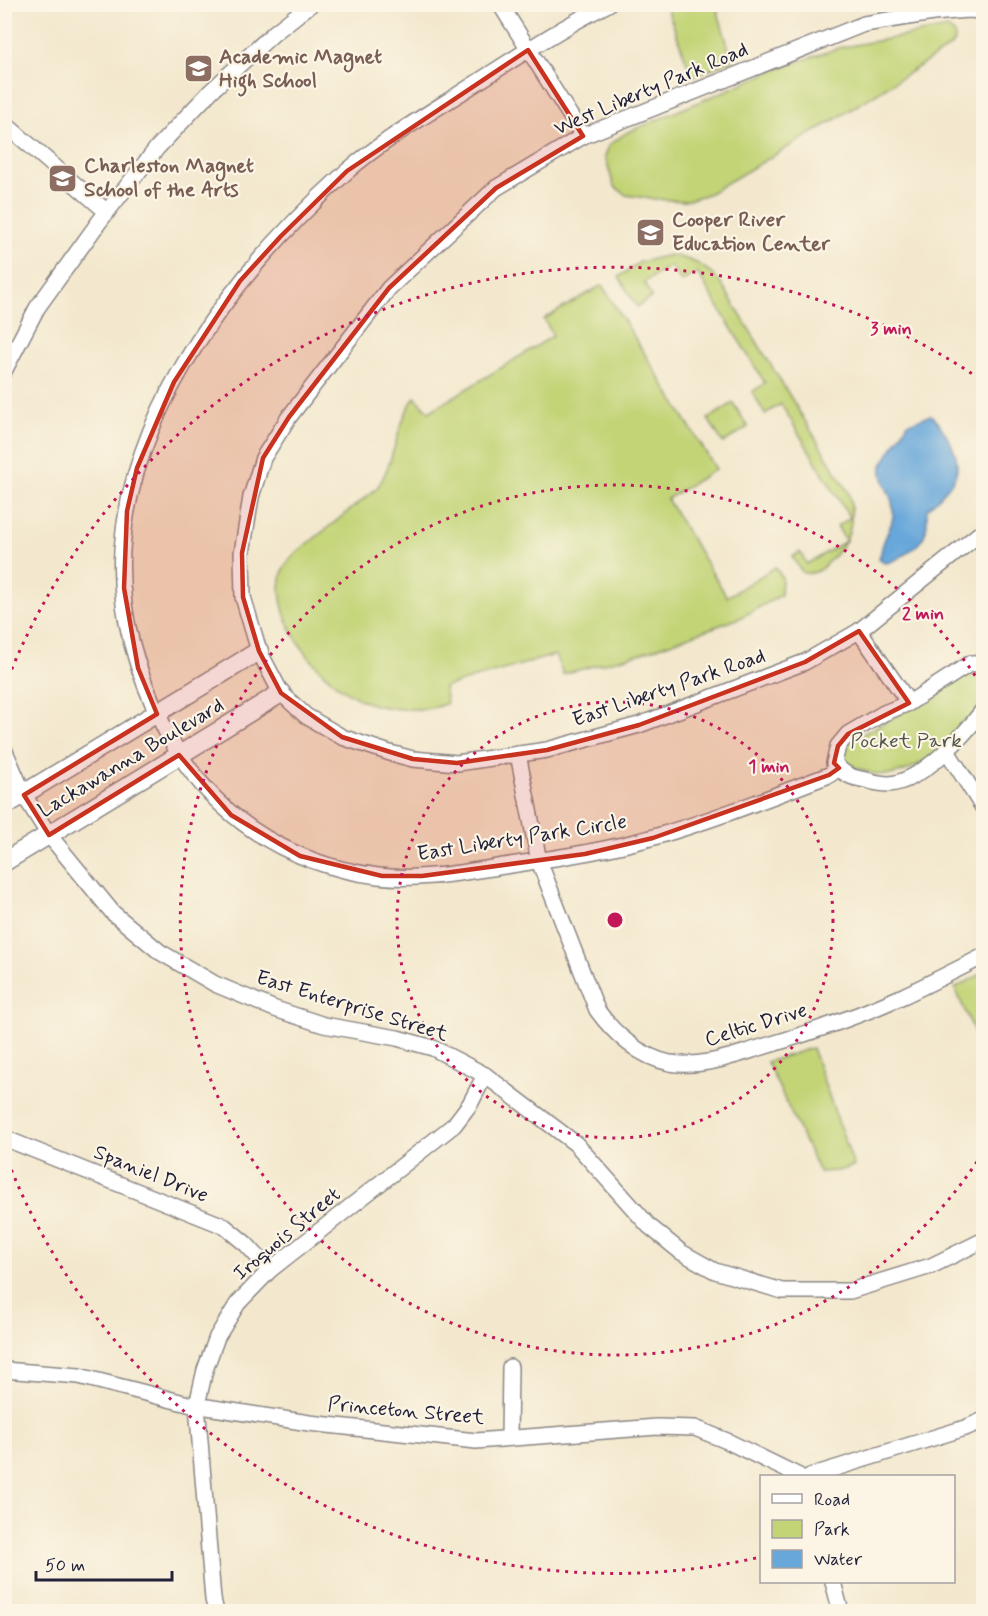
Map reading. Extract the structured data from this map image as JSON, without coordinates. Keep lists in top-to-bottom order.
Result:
{
  "streets": {
    "street": [
      "West Liberty Park Road",
      "East Liberty Park Road",
      "Lackawanna Boulevard",
      "East Liberty Park Circle",
      "East Enterprise Street",
      "Celtic Drive",
      "Spaniel Drive",
      "Iroquois Street",
      "Princeton Street"
    ]
  },
  "crossings": [
    ["West Liberty Park Road", "East Liberty Park Road"],
    ["West Liberty Park Road", "Lackawanna Boulevard"],
    ["East Liberty Park Road", "Lackawanna Boulevard"],
    ["East Liberty Park Road", "Celtic Drive"],
    ["Lackawanna Boulevard", "East Liberty Park Circle"],
    ["Lackawanna Boulevard", "East Enterprise Street"],
    ["East Liberty Park Circle", "Celtic Drive"],
    ["East Enterprise Street", "Iroquois Street"],
    ["Spaniel Drive", "Iroquois Street"],
    ["Iroquois Street", "Princeton Street"]
  ],
  "parks": ["Pocket Park"],
  "places": {
    "school or university": ["Academic Magnet High School", "Charleston Magnet School of the Arts", "Cooper River Education Center"]
  },
  "legend": ["Road", "Park", "Water"],
  "scale_bar": "50 m",
  "rings": ["3 min", "2 min", "1 min"]
}
